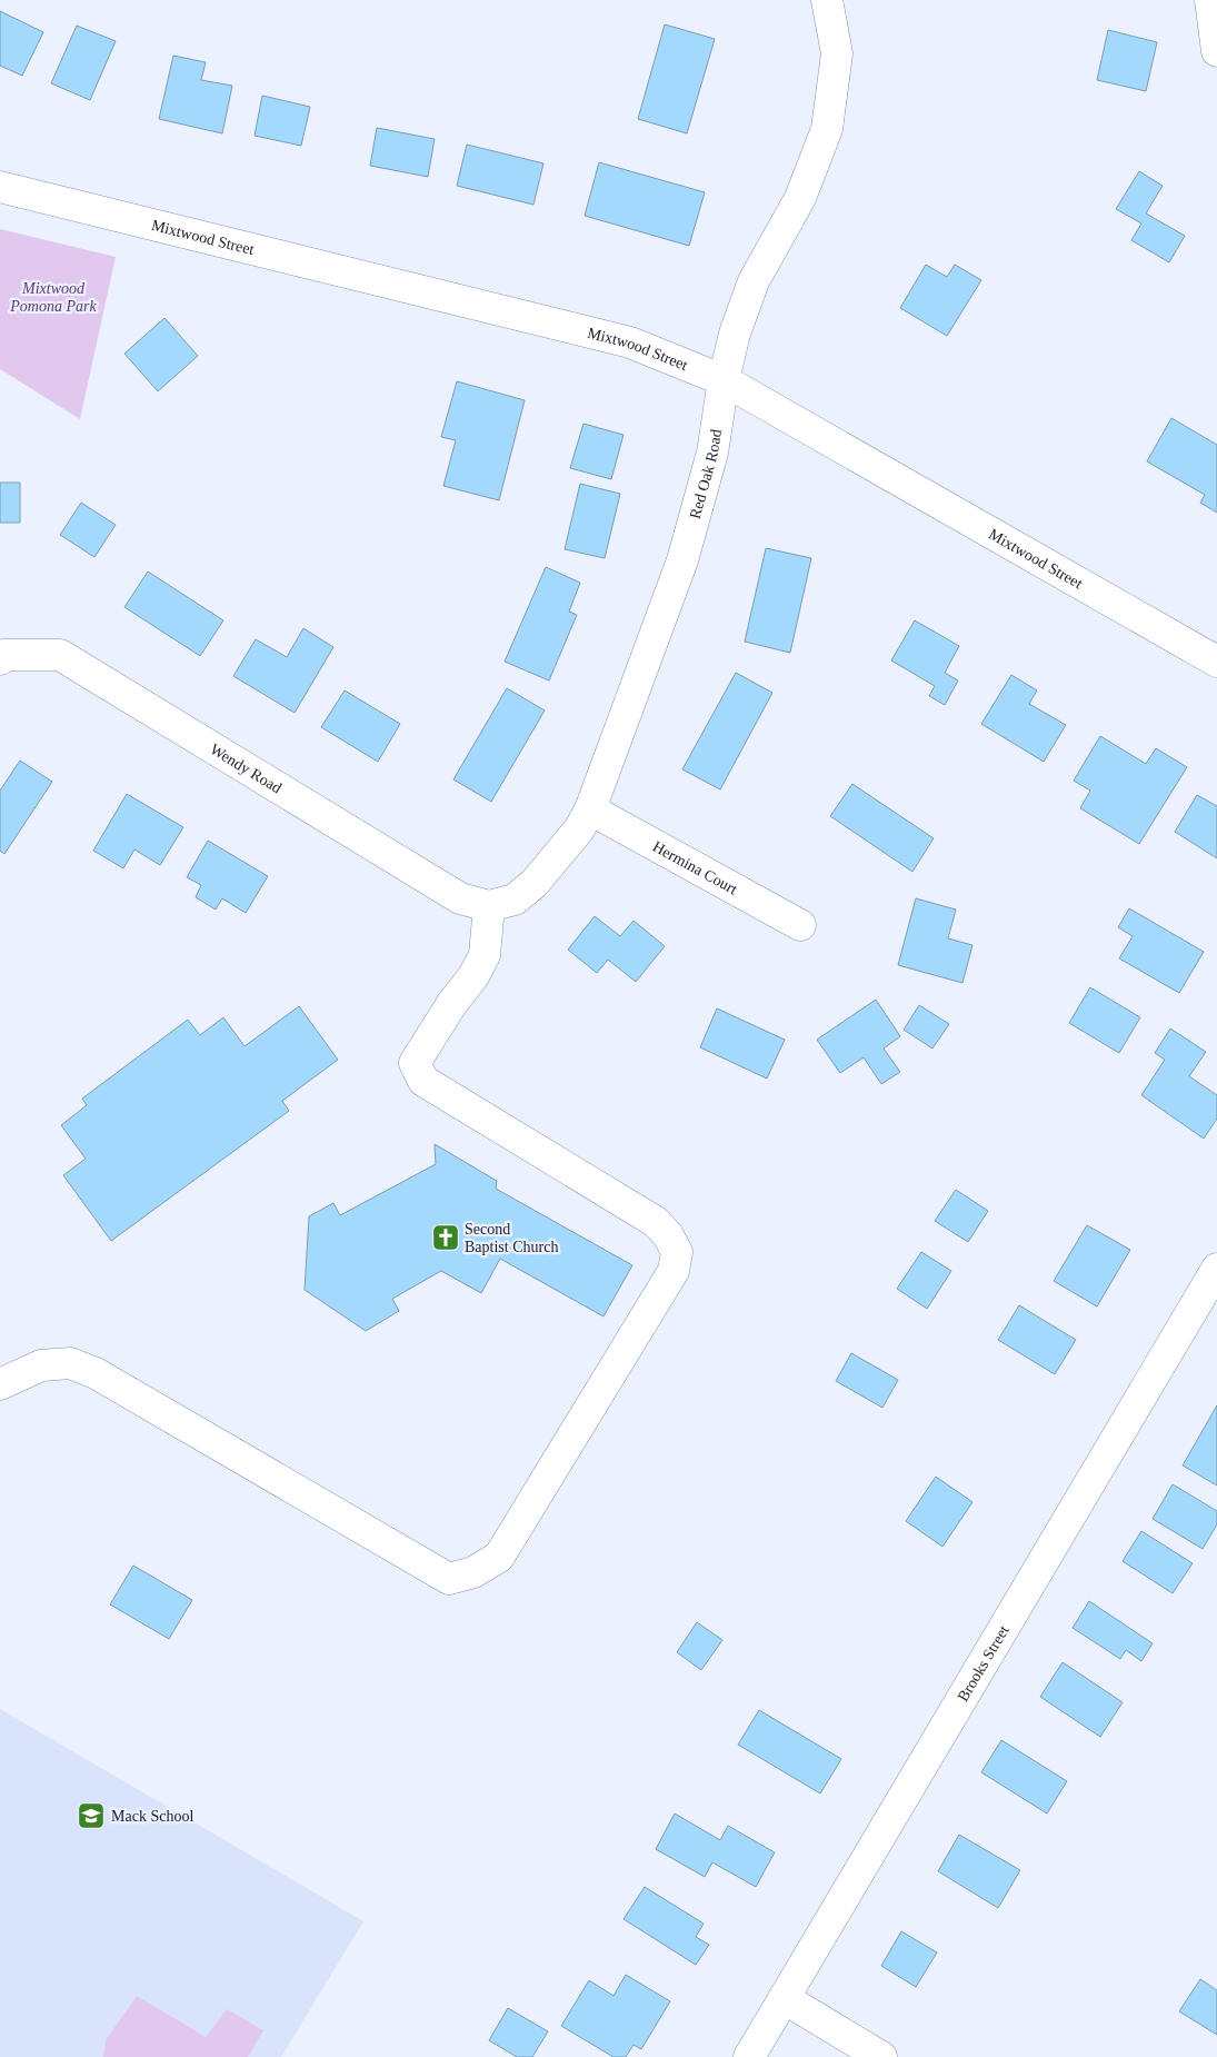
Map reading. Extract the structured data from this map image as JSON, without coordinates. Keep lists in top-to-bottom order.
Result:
{
  "streets": {
    "street": [
      "Mixtwood Street",
      "Red Oak Road",
      "Wendy Road",
      "Hermina Court",
      "Brooks Street"
    ]
  },
  "crossings": [
    ["Mixtwood Street", "Red Oak Road"],
    ["Red Oak Road", "Wendy Road"],
    ["Red Oak Road", "Hermina Court"]
  ],
  "parks": ["Mixtwood Pomona Park"],
  "places": {
    "church": ["Second Baptist Church"],
    "school or university": ["Mack School"]
  }
}
